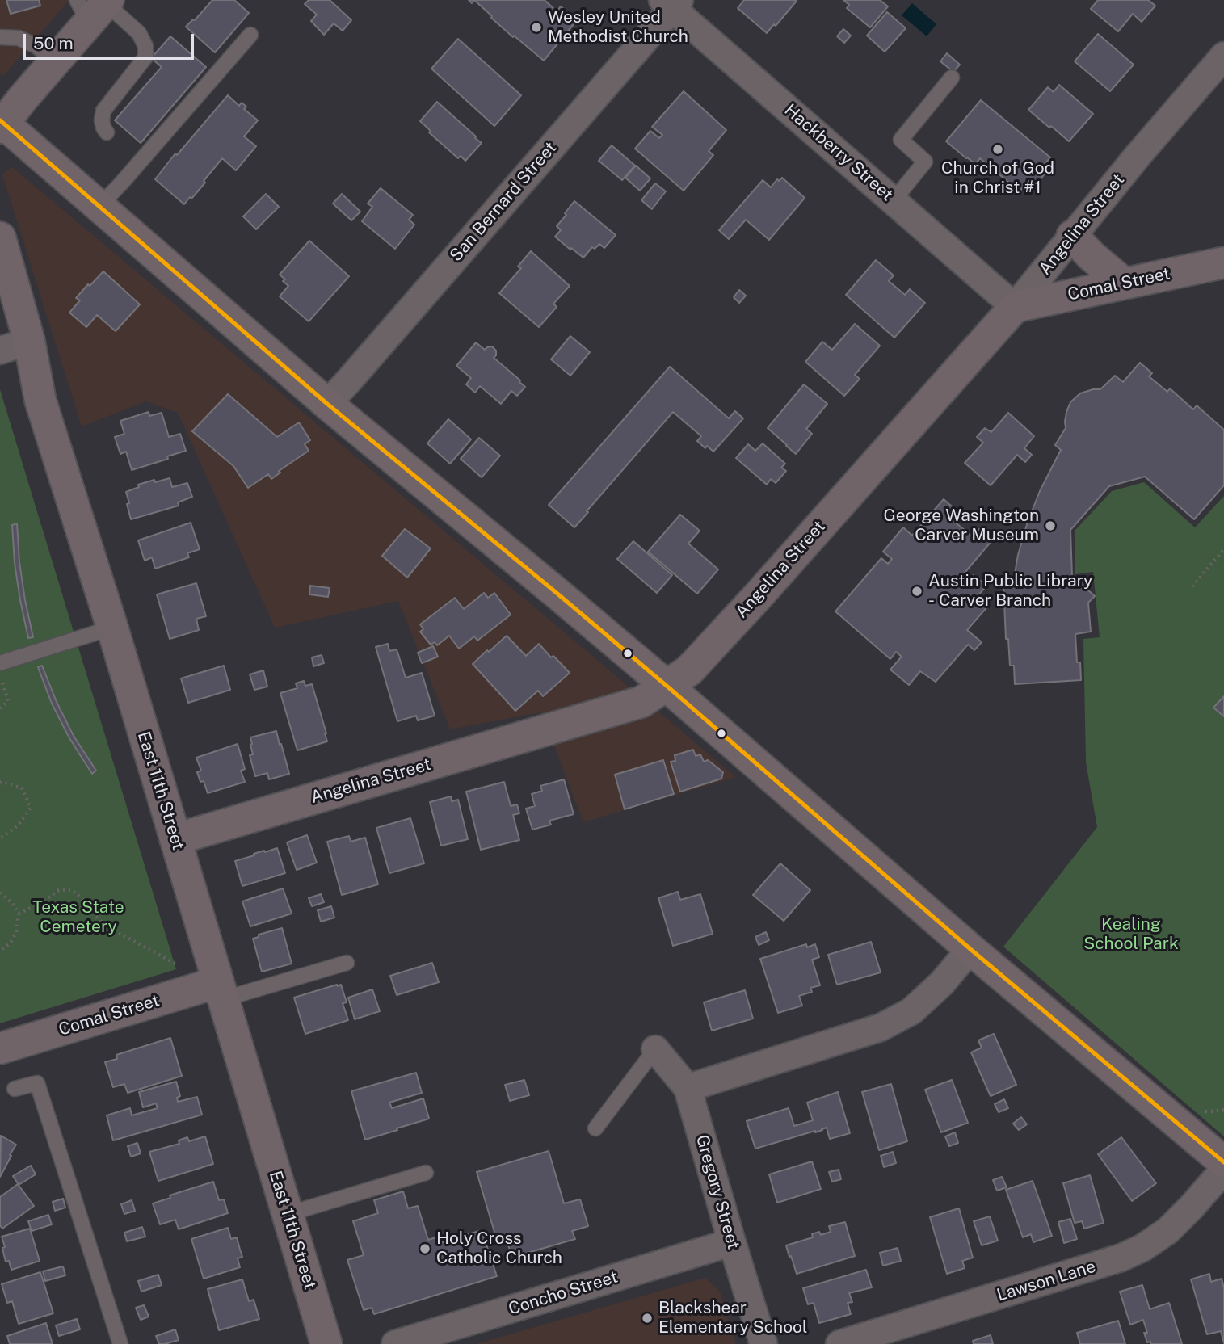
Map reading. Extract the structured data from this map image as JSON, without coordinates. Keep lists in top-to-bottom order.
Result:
{
  "streets": {
    "street": [
      "Hackberry Street",
      "San Bernard Street",
      "Angelina Street",
      "Comal Street",
      "East 11th Street",
      "Gregory Street",
      "Lawson Lane",
      "Concho Street"
    ]
  },
  "crossings": [
    ["Hackberry Street", "San Bernard Street"],
    ["Hackberry Street", "Angelina Street"],
    ["Hackberry Street", "Comal Street"],
    ["Angelina Street", "Comal Street"],
    ["Angelina Street", "East 11th Street"],
    ["Comal Street", "East 11th Street"],
    ["Gregory Street", "Concho Street"]
  ],
  "parks": ["Texas State Cemetery", "Kealing School Park"],
  "places": [
    "Wesley United Methodist Church",
    "Church of God in Christ #1",
    "George Washington Carver Museum",
    "Austin Public Library - Carver Branch",
    "Holy Cross Catholic Church",
    "Blackshear Elementary School"
  ],
  "scale_bar": "50 m"
}
